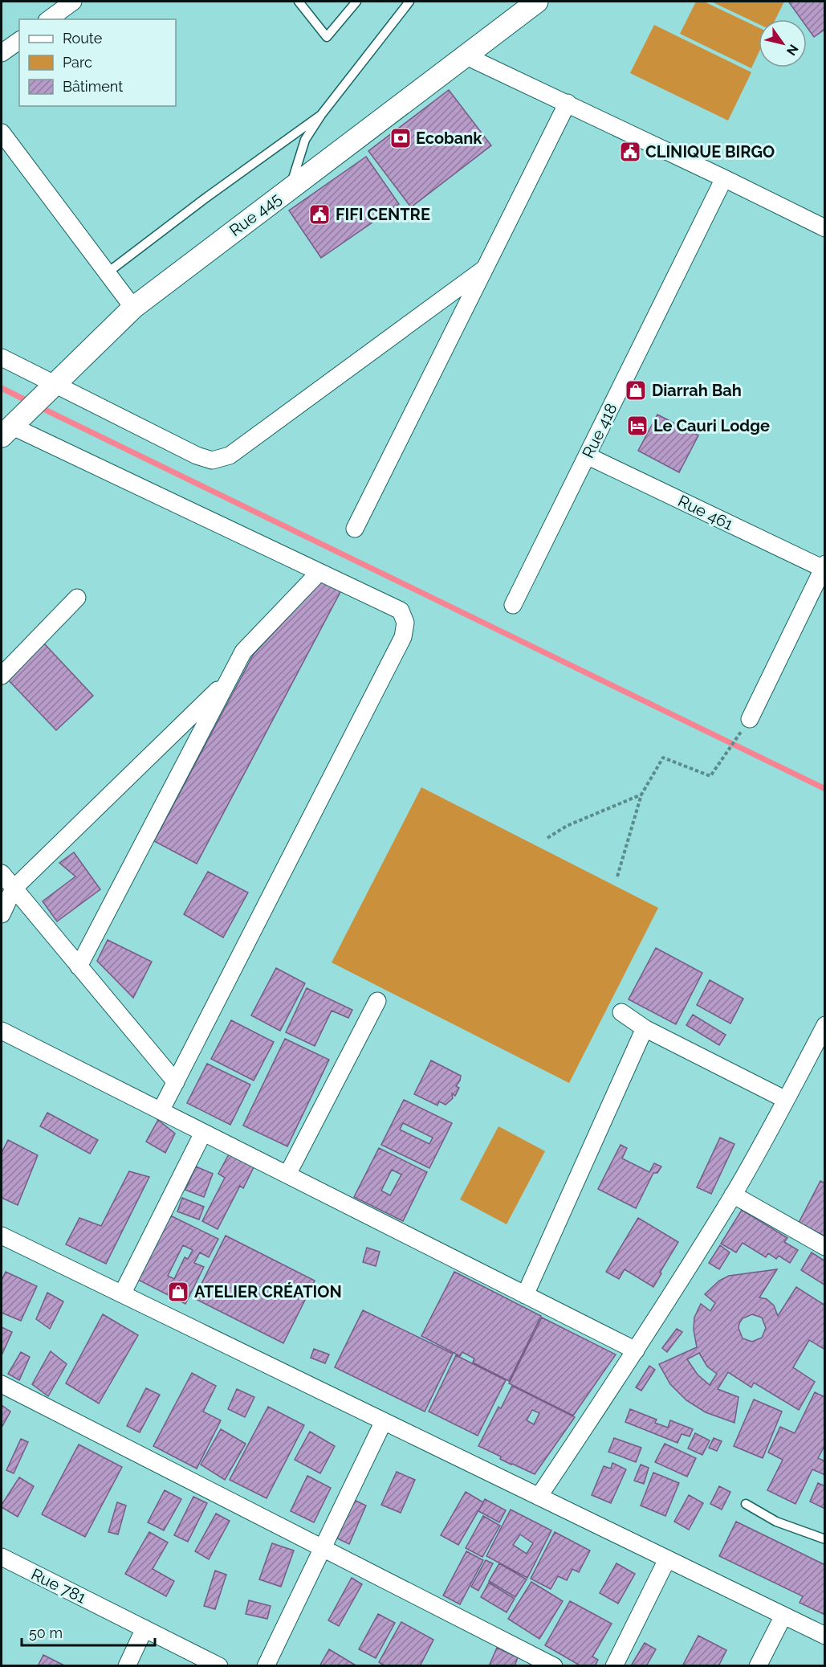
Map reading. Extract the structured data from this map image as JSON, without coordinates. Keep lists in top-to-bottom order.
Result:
{
  "streets": {
    "street": [
      "Rue 445",
      "Rue 418",
      "Rue 461",
      "Rue 781"
    ]
  },
  "crossings": [
    ["Rue 418", "Rue 461"]
  ],
  "places": {
    "bank": ["Ecobank"],
    "public building": ["CLINIQUE BIRGO", "FIFI CENTRE"],
    "shop": ["Diarrah Bah", "ATELIER CRÉATION"],
    "hotel": ["Le Cauri Lodge"]
  },
  "legend": ["Route", "Parc", "Bâtiment"],
  "scale_bar": "50 m",
  "north": "bottom right"
}
